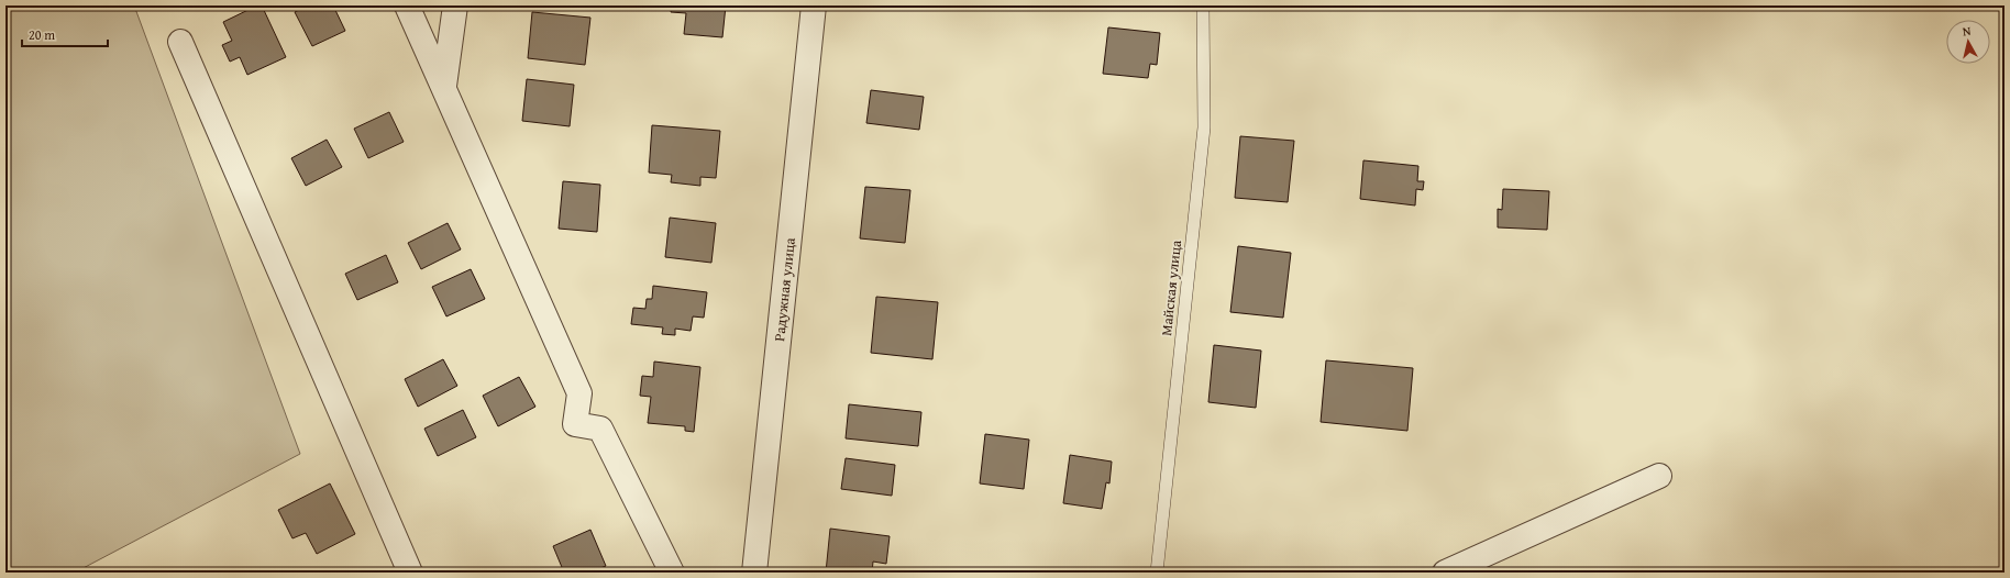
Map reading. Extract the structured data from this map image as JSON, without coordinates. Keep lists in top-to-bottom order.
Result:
{
  "streets": {
    "street": ["Радужная улица"],
    "lane": ["Майская улица"]
  },
  "scale_bar": "20 m",
  "north": "top"
}
